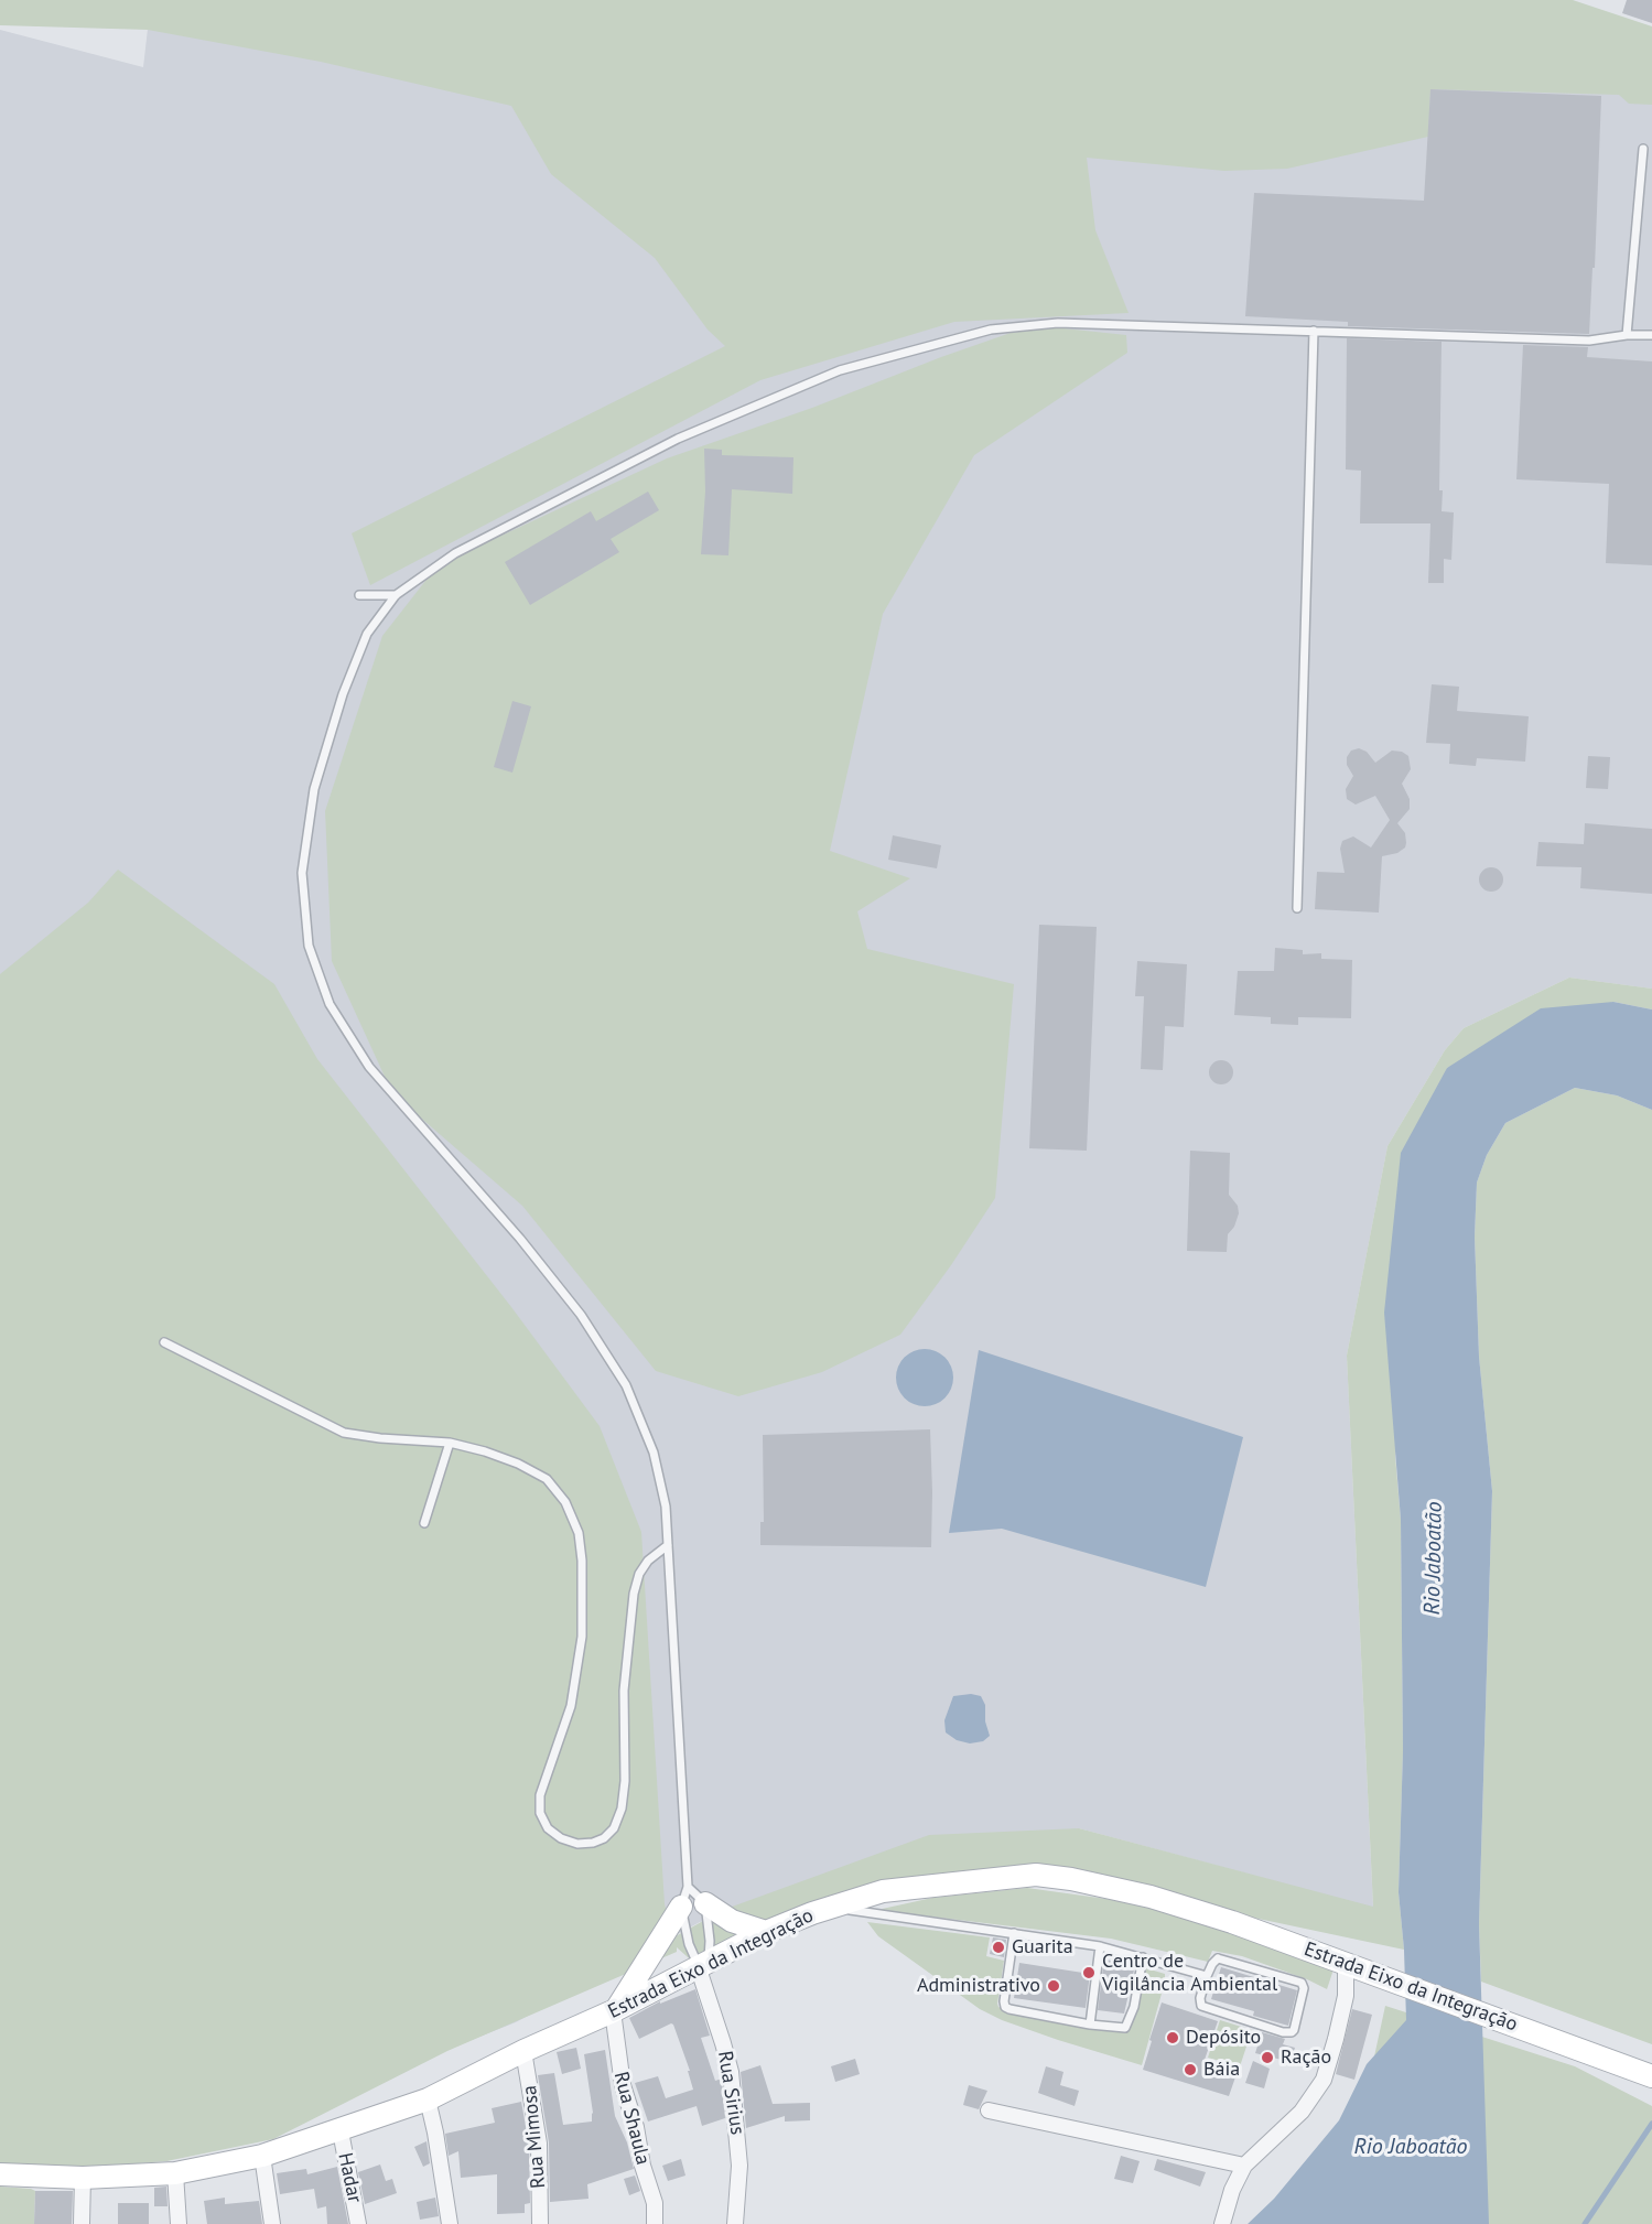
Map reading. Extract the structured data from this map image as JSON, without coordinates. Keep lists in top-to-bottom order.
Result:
{
  "streets": {
    "main road": ["Estrada Eixo da Integração"],
    "street": [
      "Rua Sirius",
      "Rua Shaula",
      "Rua Mimosa",
      "Hadar"
    ]
  },
  "crossings": [
    ["Estrada Eixo da Integração", "Rua Sirius"],
    ["Estrada Eixo da Integração", "Rua Shaula"],
    ["Estrada Eixo da Integração", "Rua Mimosa"],
    ["Estrada Eixo da Integração", "Hadar"]
  ],
  "water": ["Rio Jaboatão"],
  "places": [
    "Guarita",
    "Centro de Vigilância Ambiental",
    "Administrativo",
    "Depósito",
    "Ração",
    "Báia"
  ]
}
